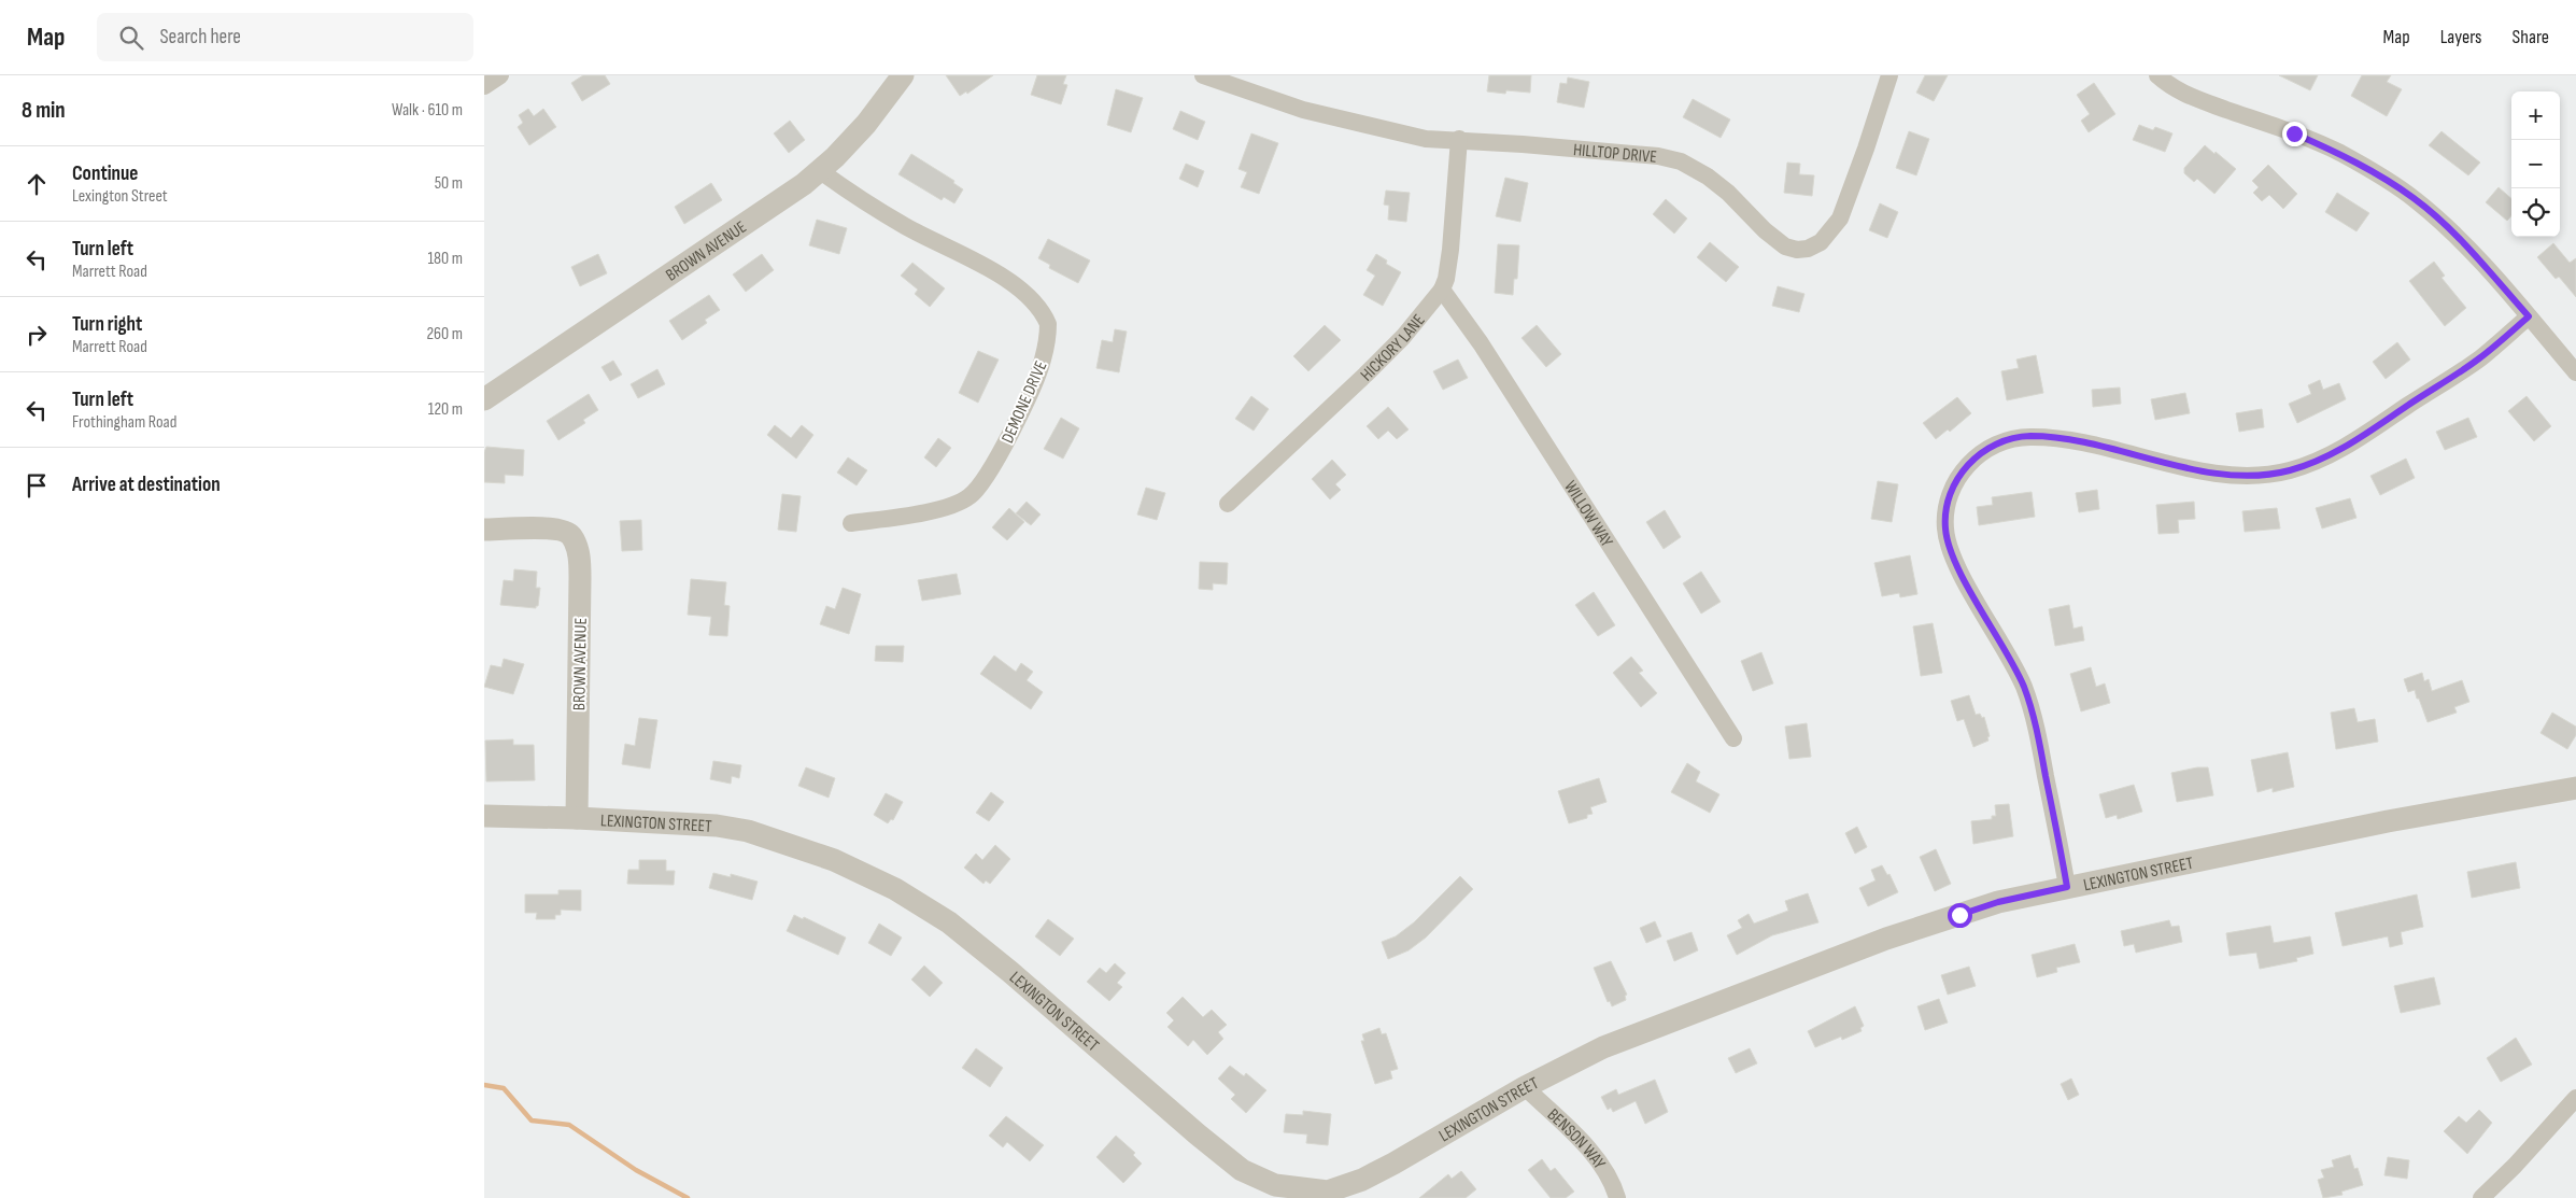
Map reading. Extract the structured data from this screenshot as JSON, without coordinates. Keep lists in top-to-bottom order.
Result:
{
  "streets": {
    "street": [
      "HILLTOP DRIVE",
      "BROWN AVENUE",
      "HICKORY LANE",
      "DEMONE DRIVE",
      "WILLOW WAY",
      "LEXINGTON STREET",
      "BENSON WAY"
    ]
  },
  "crossings": [
    ["HILLTOP DRIVE", "HICKORY LANE"],
    ["BROWN AVENUE", "DEMONE DRIVE"],
    ["BROWN AVENUE", "LEXINGTON STREET"],
    ["HICKORY LANE", "WILLOW WAY"],
    ["LEXINGTON STREET", "BENSON WAY"]
  ],
  "page": {
    "header": "Map",
    "search": "Search here",
    "nav": ["Map", "Layers", "Share"],
    "heading": ["8 min", "Walk · 610 m"],
    "map_buttons": ["+", "−"],
    "list": [
      ["Continue", "Lexington Street", "50 m"],
      ["Turn left", "Marrett Road", "180 m"],
      ["Turn right", "Marrett Road", "260 m"],
      ["Turn left", "Frothingham Road", "120 m"],
      "Arrive at destination"
    ]
  }
}
